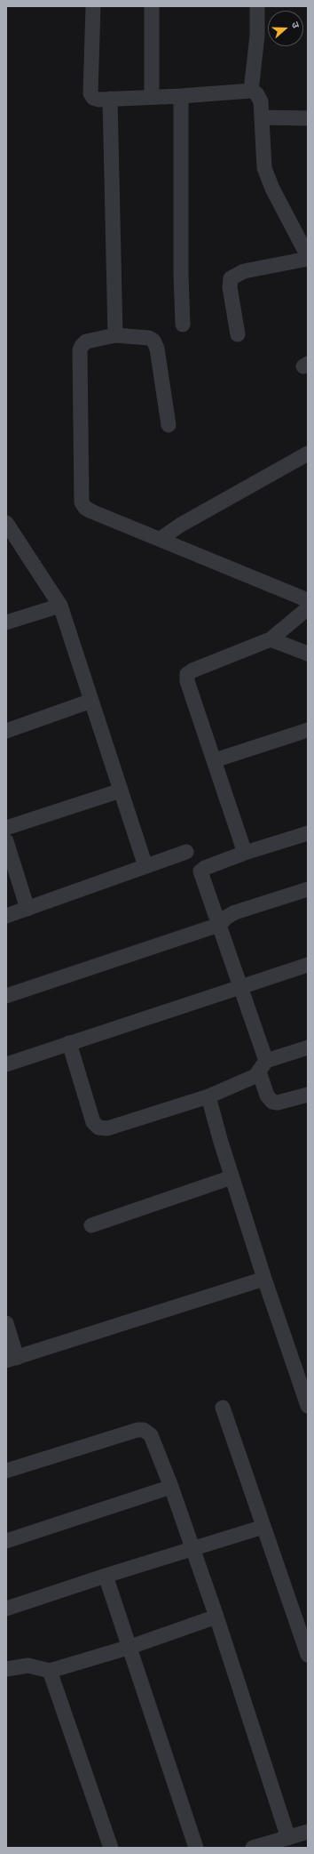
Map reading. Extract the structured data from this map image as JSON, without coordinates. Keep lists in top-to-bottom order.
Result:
{
  "north": "right"
}
